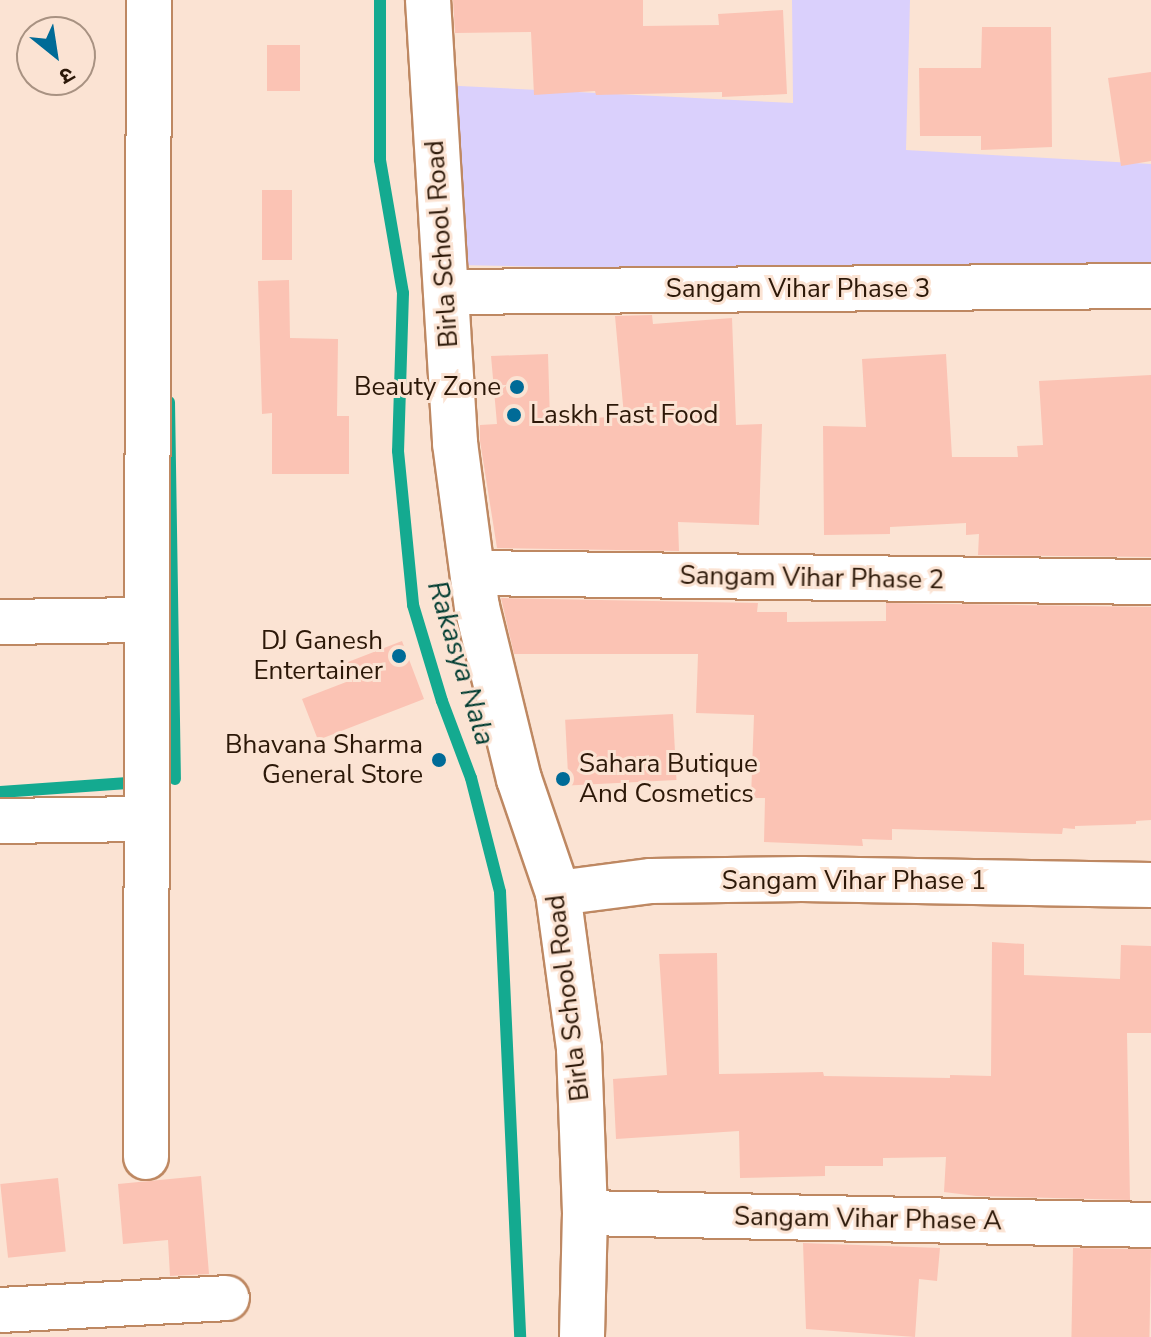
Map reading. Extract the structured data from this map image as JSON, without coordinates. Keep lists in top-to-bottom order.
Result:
{
  "streets": {
    "street": [
      "Birla School Road",
      "Sangam Vihar Phase 3",
      "Sangam Vihar Phase 2",
      "Sangam Vihar Phase 1",
      "Sangam Vihar Phase A"
    ]
  },
  "crossings": [
    ["Birla School Road", "Sangam Vihar Phase 3"],
    ["Birla School Road", "Sangam Vihar Phase 2"],
    ["Birla School Road", "Sangam Vihar Phase 1"],
    ["Birla School Road", "Sangam Vihar Phase A"]
  ],
  "water": ["Rakasya Nala"],
  "places": [
    "Beauty Zone",
    "Laskh Fast Food",
    "DJ Ganesh Entertainer",
    "Bhavana Sharma General Store",
    "Sahara Butique And Cosmetics"
  ],
  "north": "bottom right"
}
